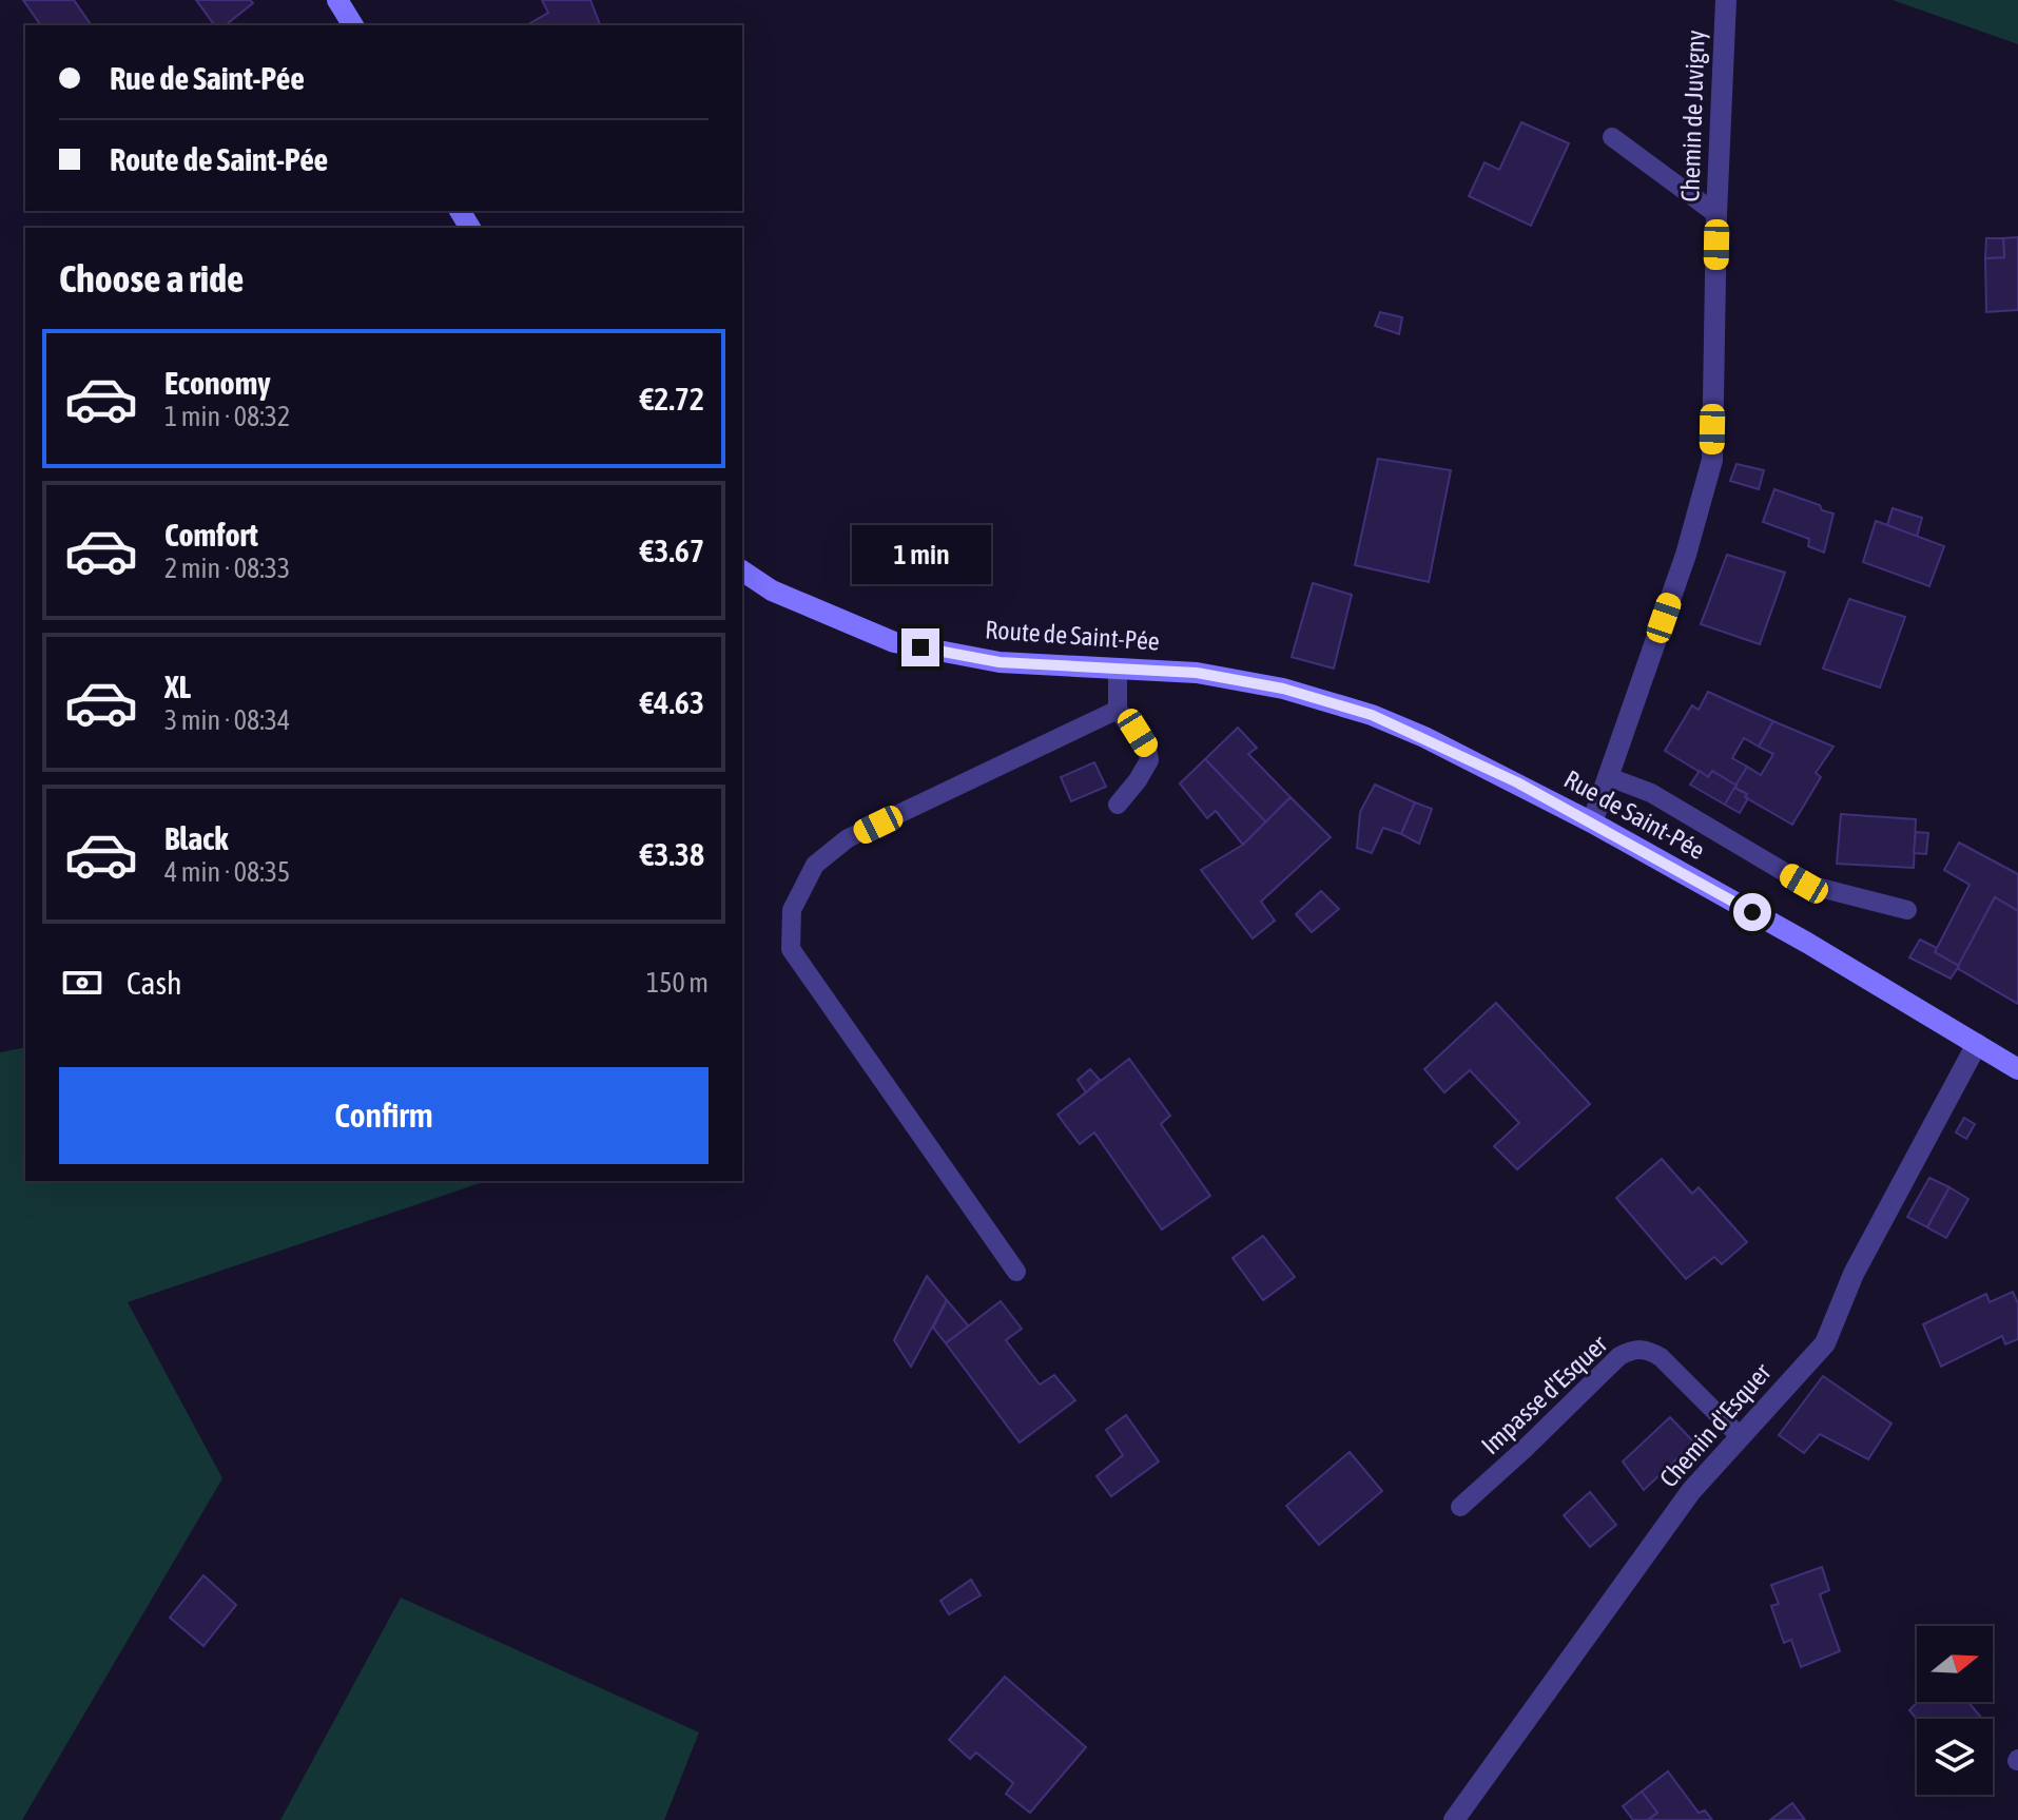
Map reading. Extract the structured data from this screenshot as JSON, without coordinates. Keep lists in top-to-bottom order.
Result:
{
  "streets": {
    "main road": ["Route de Saint-Pée", "Rue de Saint-Pée"],
    "street": ["Chemin de Juvigny", "Chemin d'Esquer"],
    "lane": ["Impasse d'Esquer"]
  },
  "crossings": [
    ["Chemin de Juvigny", "Rue de Saint-Pée"],
    ["Route de Saint-Pée", "Rue de Saint-Pée"],
    ["Rue de Saint-Pée", "Chemin d'Esquer"],
    ["Impasse d'Esquer", "Chemin d'Esquer"]
  ],
  "north": "right",
  "page": {
    "banner": ["Rue de Saint-Pée", "Route de Saint-Pée"],
    "heading": "Choose a ride",
    "list": [
      {
        "name": "Economy",
        "note": "1 min · 08:32",
        "value": "€2.72"
      },
      {
        "name": "Comfort",
        "note": "2 min · 08:33",
        "value": "€3.67"
      },
      {
        "name": "XL",
        "note": "3 min · 08:34",
        "value": "€4.63"
      },
      {
        "name": "Black",
        "note": "4 min · 08:35",
        "value": "€3.38"
      }
    ],
    "bubble": "1 min",
    "pay": ["Cash", "150 m"],
    "buttons": "Confirm"
  }
}
